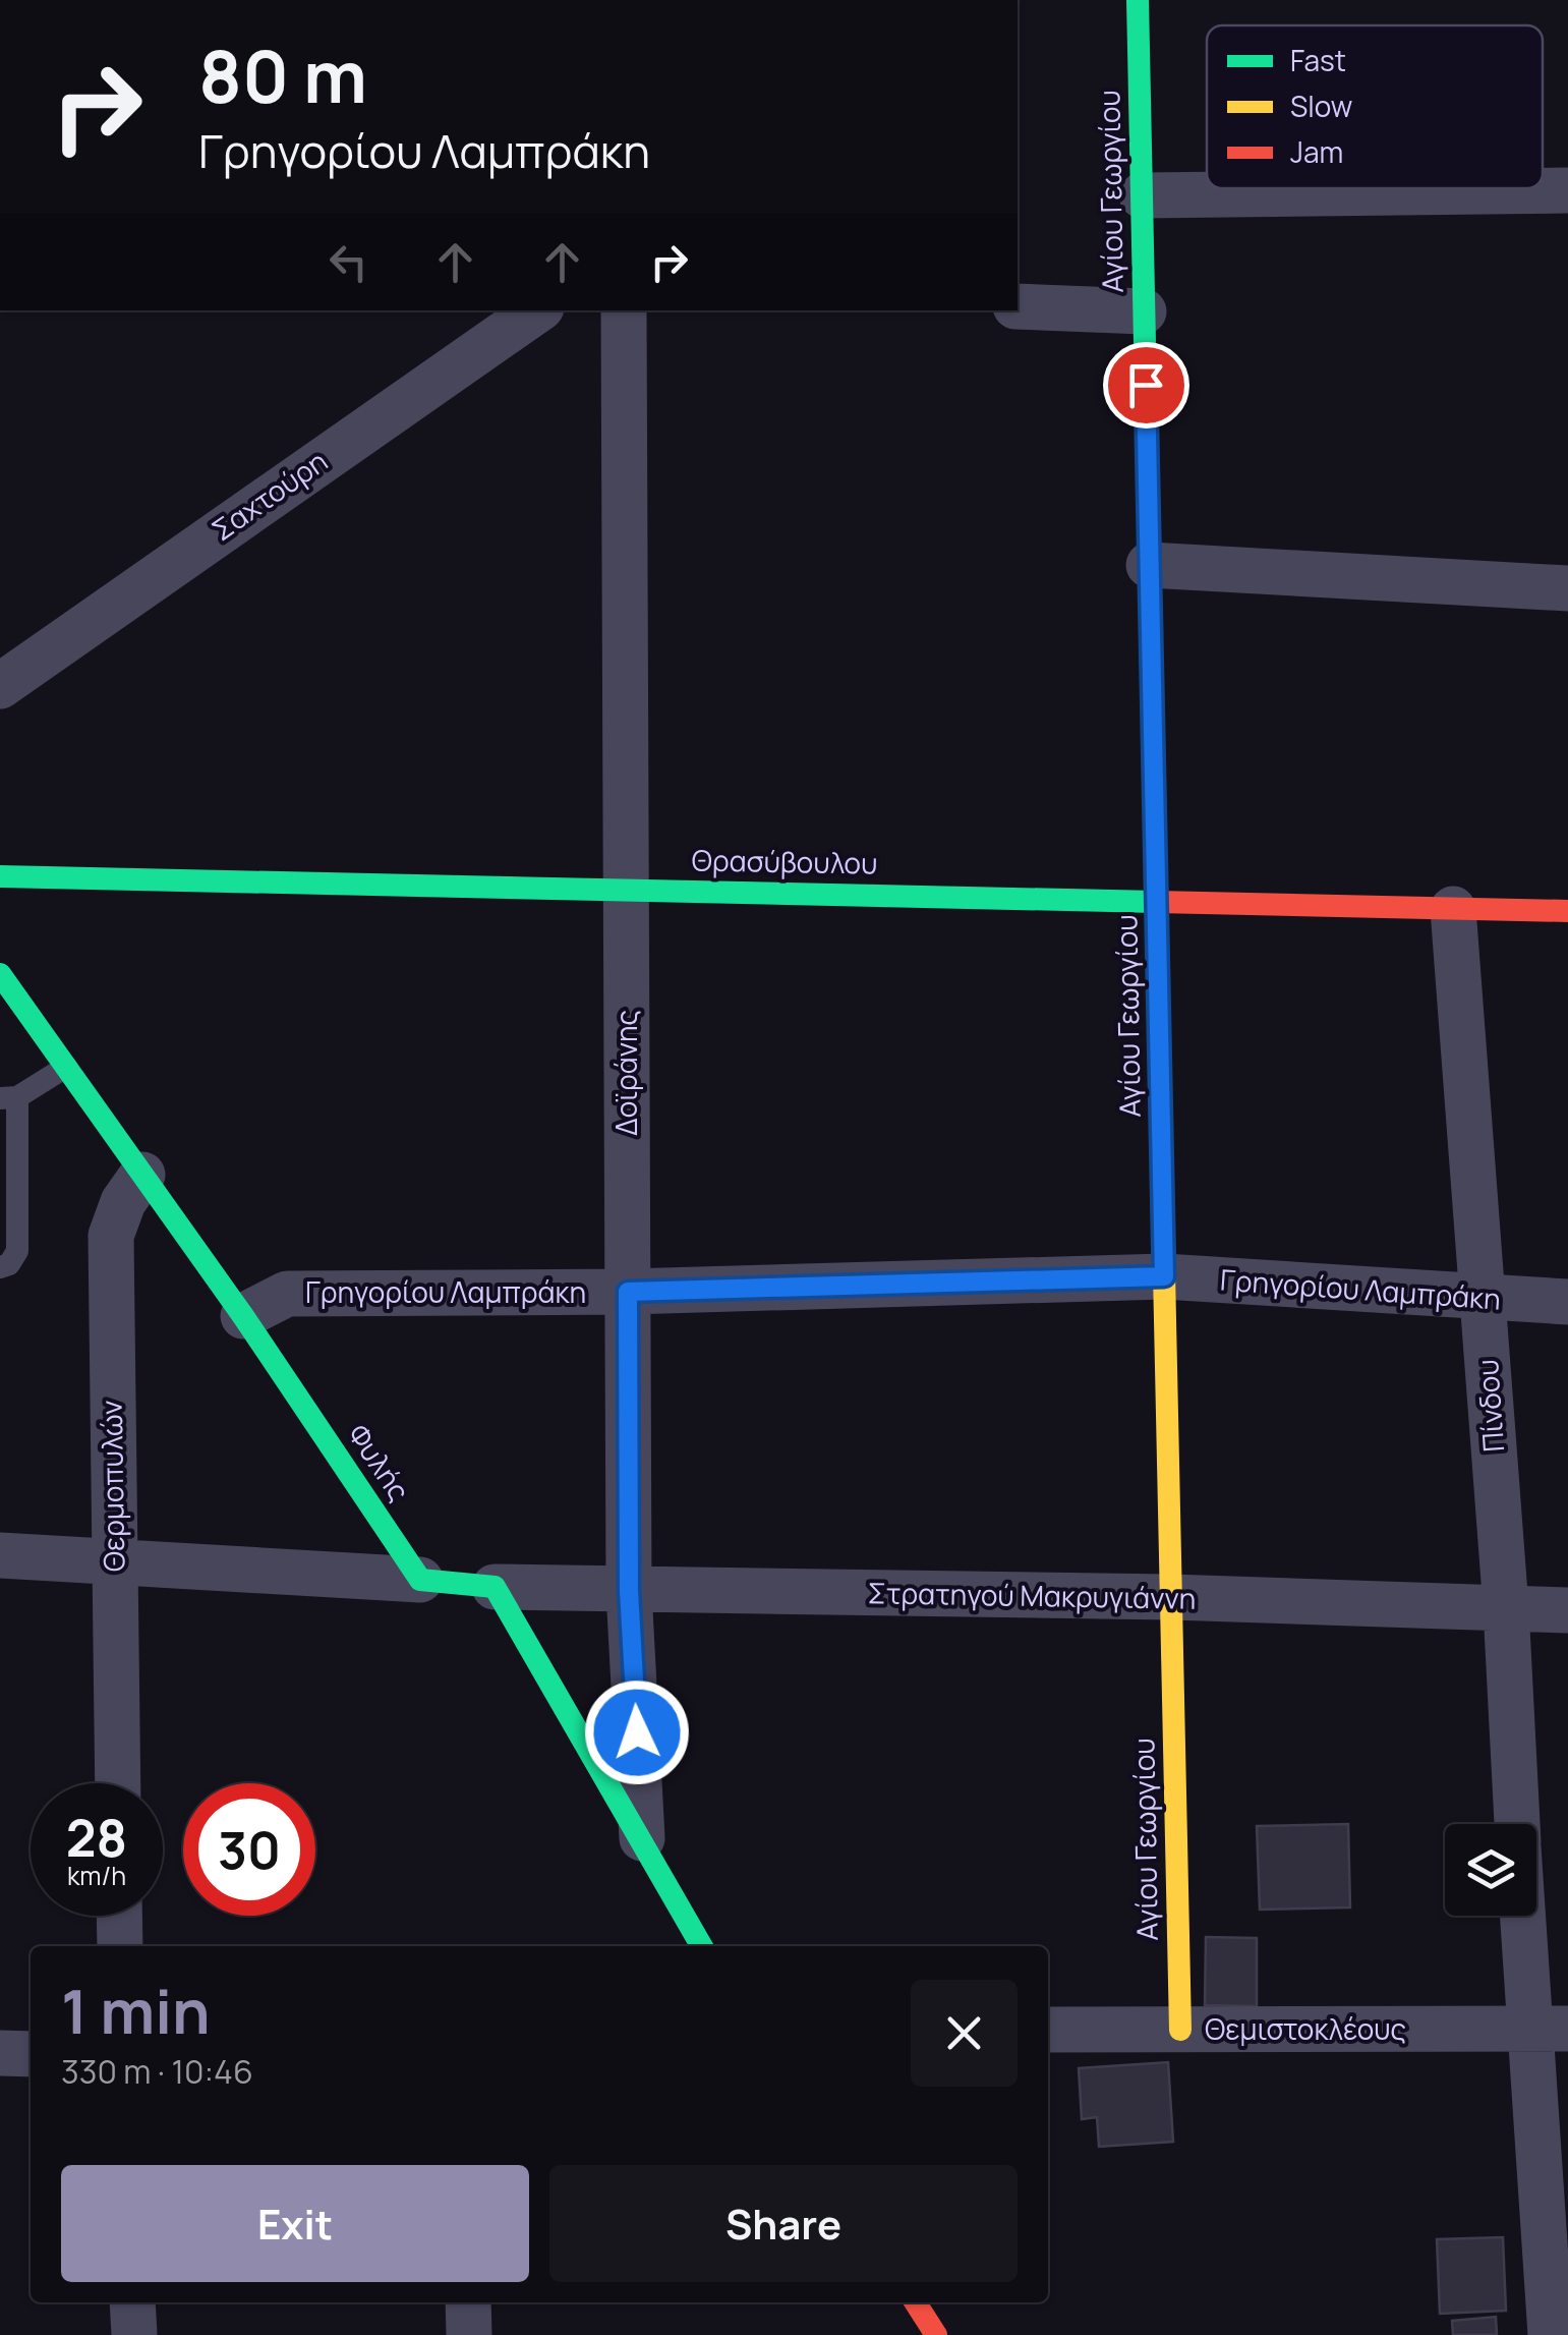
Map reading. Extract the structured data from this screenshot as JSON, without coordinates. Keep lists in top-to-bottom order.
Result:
{
  "streets": {
    "street": [
      "Αγίου Γεωργίου",
      "Σαχτούρη",
      "Θρασύβουλου",
      "Δοϊράνης",
      "Γρηγορίου Λαμπράκη",
      "Πίνδου",
      "Φυλής",
      "Θερμοπυλών",
      "Στρατηγού Μακρυγιάννη",
      "Θεμιστοκλέους"
    ]
  },
  "crossings": [
    ["Αγίου Γεωργίου", "Θρασύβουλου"],
    ["Αγίου Γεωργίου", "Γρηγορίου Λαμπράκη"],
    ["Αγίου Γεωργίου", "Στρατηγού Μακρυγιάννη"],
    ["Αγίου Γεωργίου", "Θεμιστοκλέους"],
    ["Θρασύβουλου", "Δοϊράνης"],
    ["Θρασύβουλου", "Πίνδου"],
    ["Δοϊράνης", "Γρηγορίου Λαμπράκη"],
    ["Δοϊράνης", "Στρατηγού Μακρυγιάννη"],
    ["Γρηγορίου Λαμπράκη", "Πίνδου"],
    ["Γρηγορίου Λαμπράκη", "Φυλής"],
    ["Πίνδου", "Στρατηγού Μακρυγιάννη"],
    ["Πίνδου", "Θεμιστοκλέους"],
    ["Φυλής", "Θερμοπυλών"]
  ],
  "legend": ["Fast", "Slow", "Jam"],
  "page": {
    "turn": ["80 m", "Γρηγορίου Λαμπράκη"],
    "speed": "28 km/h",
    "limit": "30",
    "heading": ["1 min", "330 m · 10:46"],
    "buttons": ["Exit", "Share"]
  }
}
